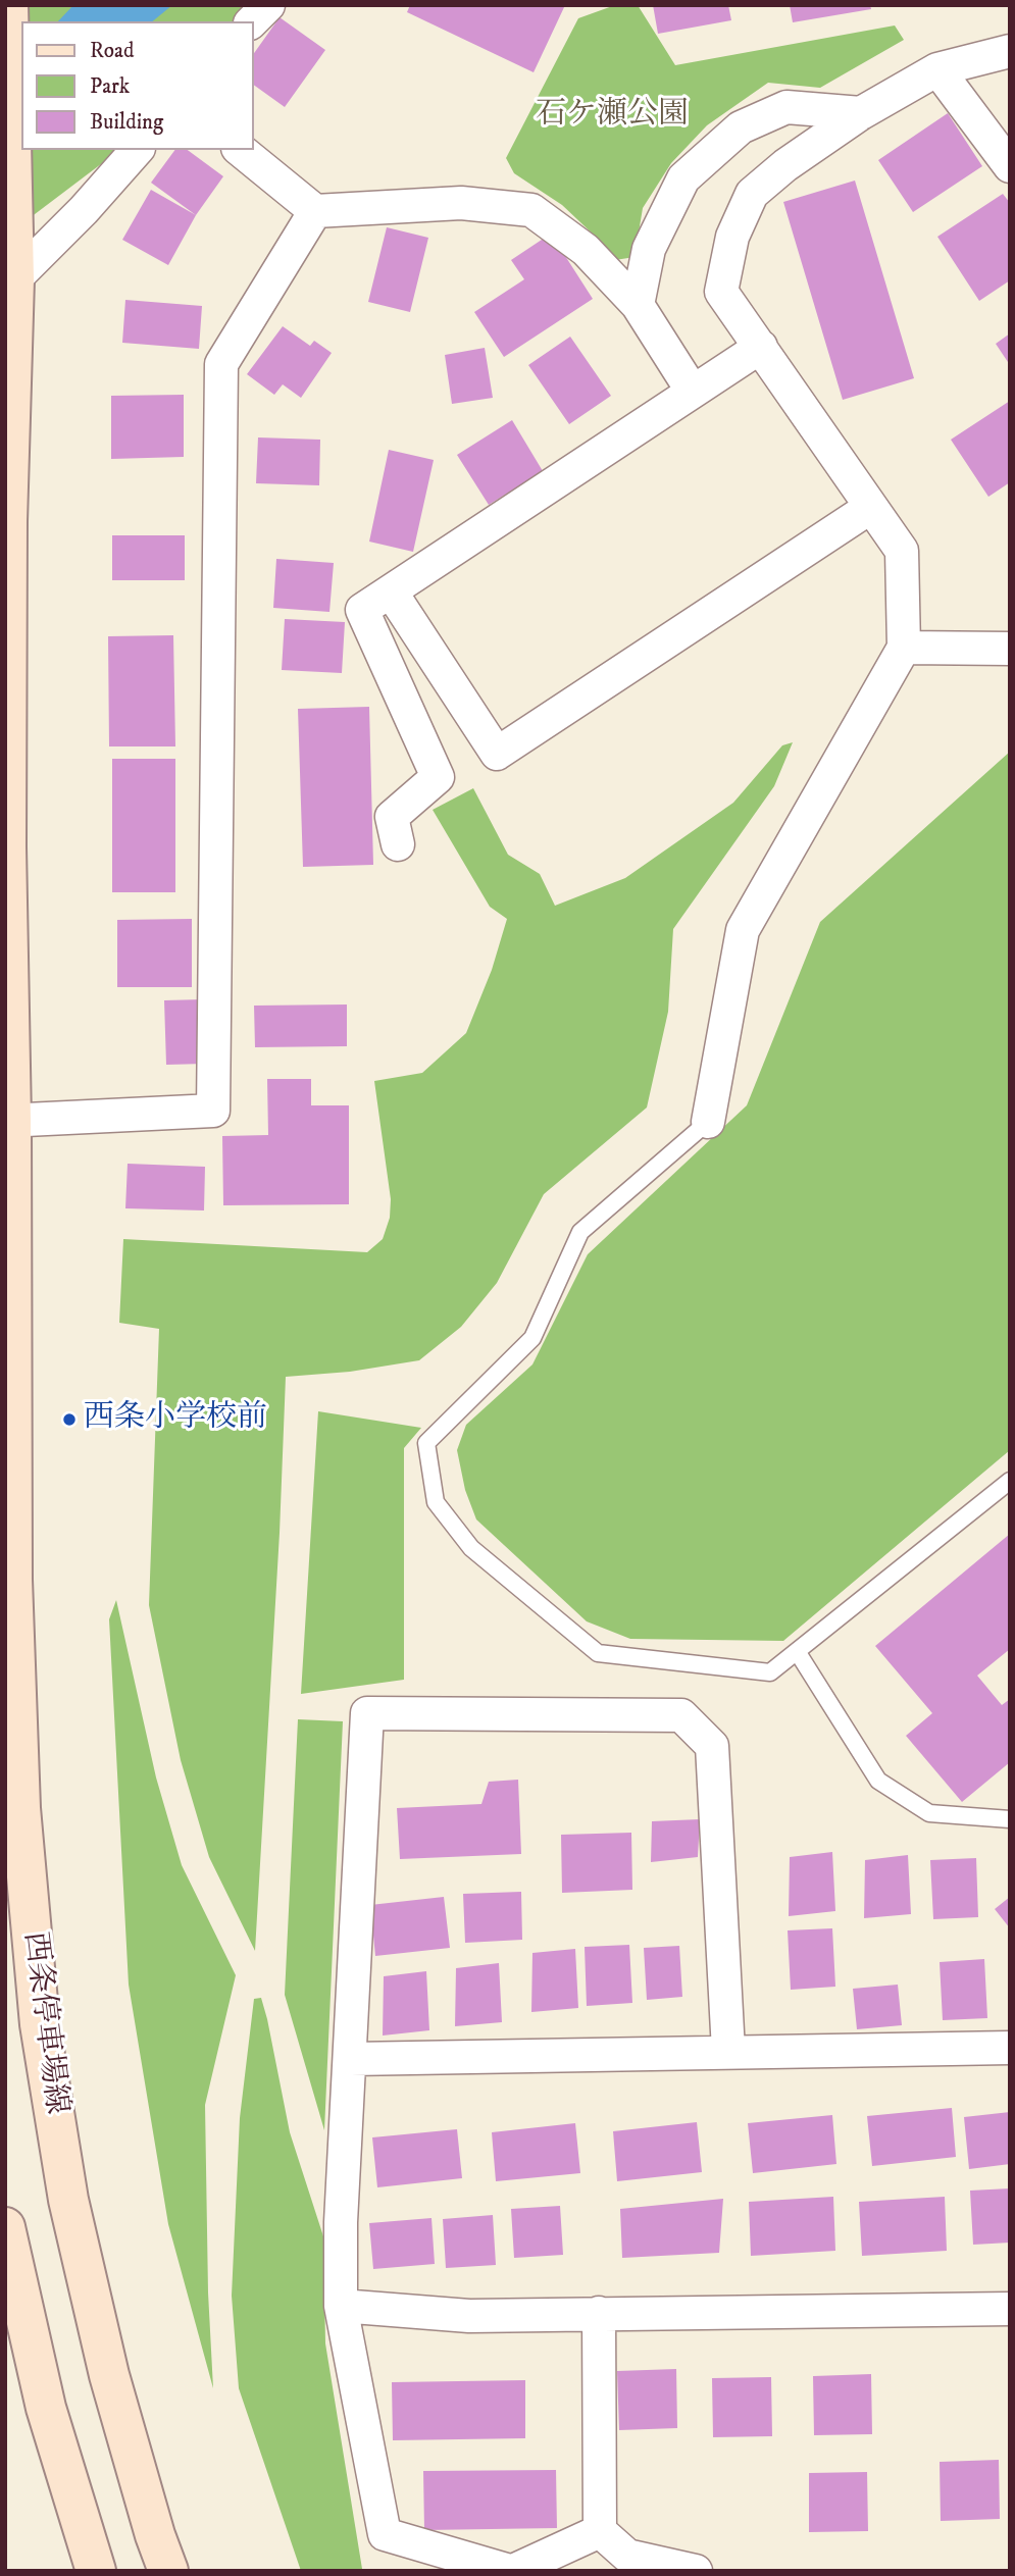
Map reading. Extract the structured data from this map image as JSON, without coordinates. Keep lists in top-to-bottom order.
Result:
{
  "streets": {
    "main road": ["西条停車場線"]
  },
  "parks": ["石ケ瀬公園"],
  "places": ["西条小学校前"],
  "legend": ["Road", "Park", "Building"]
}
